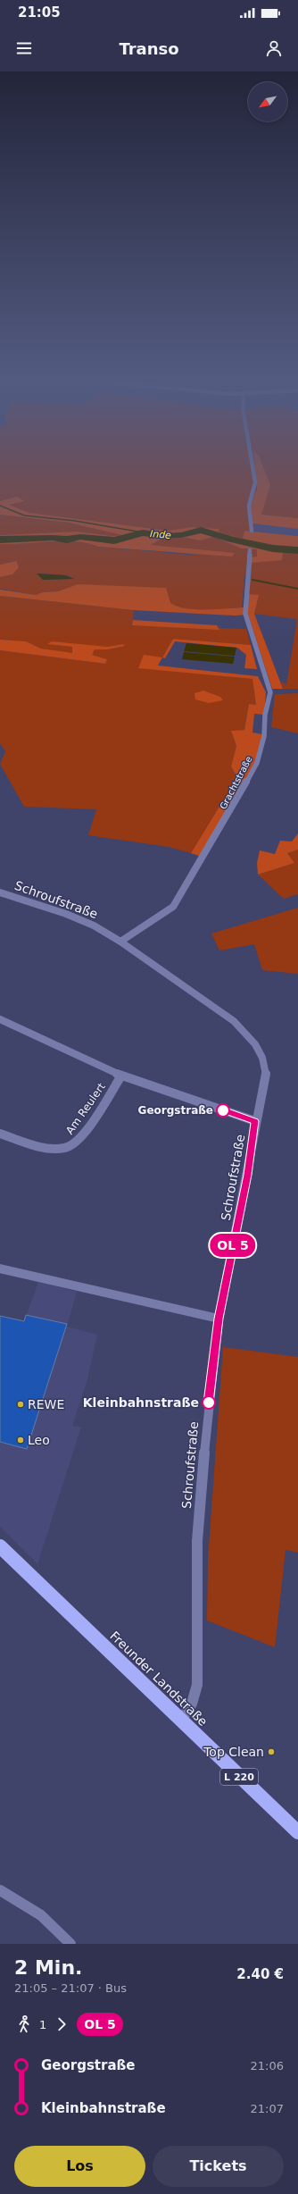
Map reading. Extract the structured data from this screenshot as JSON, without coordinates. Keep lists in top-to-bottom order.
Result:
{
  "streets": {
    "main road": ["Freunder Landstraße", "L 220"],
    "street": ["Grachtstraße", "Schroufstraße", "Am Reulert"]
  },
  "crossings": [
    ["Grachtstraße", "Schroufstraße"],
    ["Schroufstraße", "Freunder Landstraße"]
  ],
  "water": ["Inde"],
  "places": [
    "Georgstraße",
    "Kleinbahnstraße",
    "REWE",
    "Leo",
    "Top Clean"
  ],
  "north": "bottom left",
  "page": {
    "status": "21:05",
    "header": "Transo",
    "on_map": "OL 5",
    "heading": ["2 Min.", "21:05 – 21:07 · Bus", "2.40 €"],
    "legs": ["1", "OL 5"],
    "list": [
      {
        "name": "Georgstraße",
        "value": "21:06"
      },
      {
        "name": "Kleinbahnstraße",
        "value": "21:07"
      }
    ],
    "buttons": ["Los", "Tickets"]
  }
}
